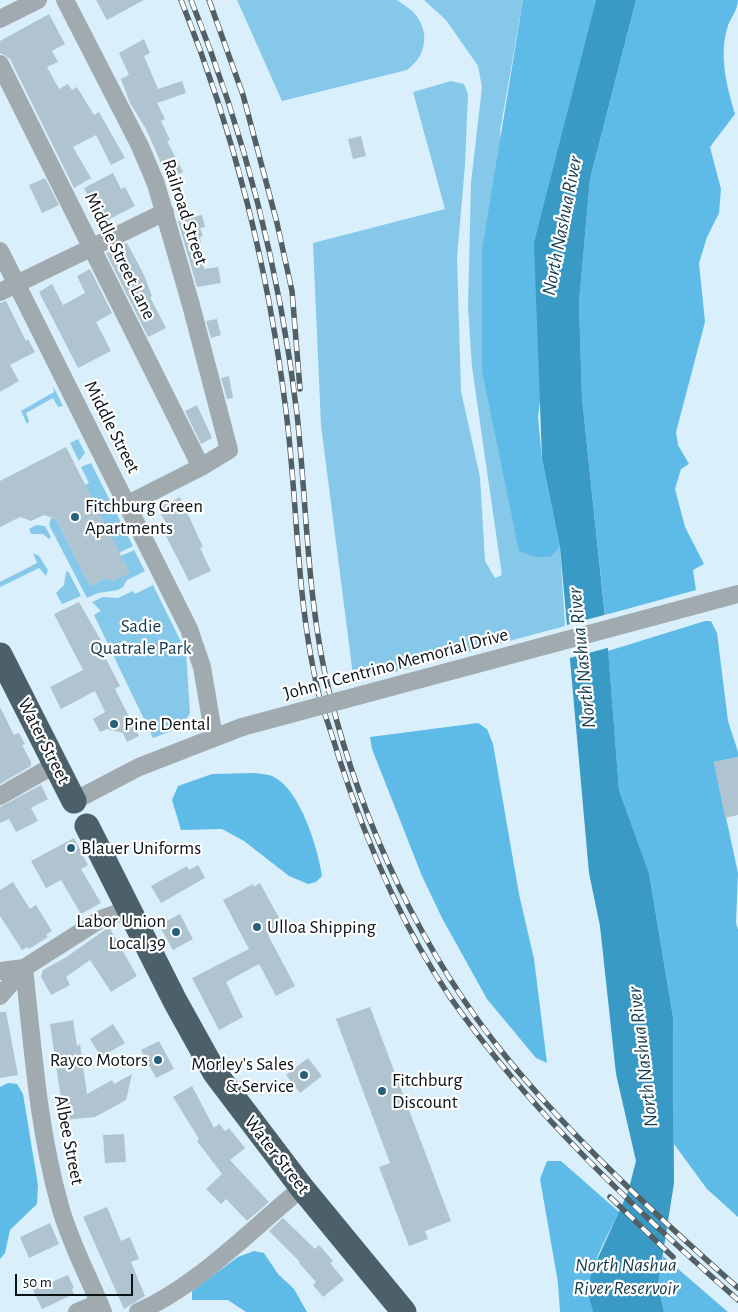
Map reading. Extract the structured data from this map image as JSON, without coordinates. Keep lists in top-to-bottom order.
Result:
{
  "streets": {
    "highway": ["Water Street"],
    "street": [
      "Railroad Street",
      "Middle Street Lane",
      "Middle Street",
      "John T Centrino Memorial Drive",
      "Albee Street"
    ]
  },
  "crossings": [
    ["Railroad Street", "Middle Street Lane"],
    ["Middle Street", "John T Centrino Memorial Drive"],
    ["John T Centrino Memorial Drive", "Water Street"]
  ],
  "water": ["North Nashua River", "North Nashua River Reservoir"],
  "parks": ["Sadie Quatrale Park"],
  "places": [
    "Fitchburg Green Apartments",
    "Pine Dental",
    "Blauer Uniforms",
    "Ulloa Shipping",
    "Labor Union Local 39",
    "Rayco Motors",
    "Morley's Sales & Service",
    "Fitchburg Discount"
  ],
  "scale_bar": "50 m"
}
